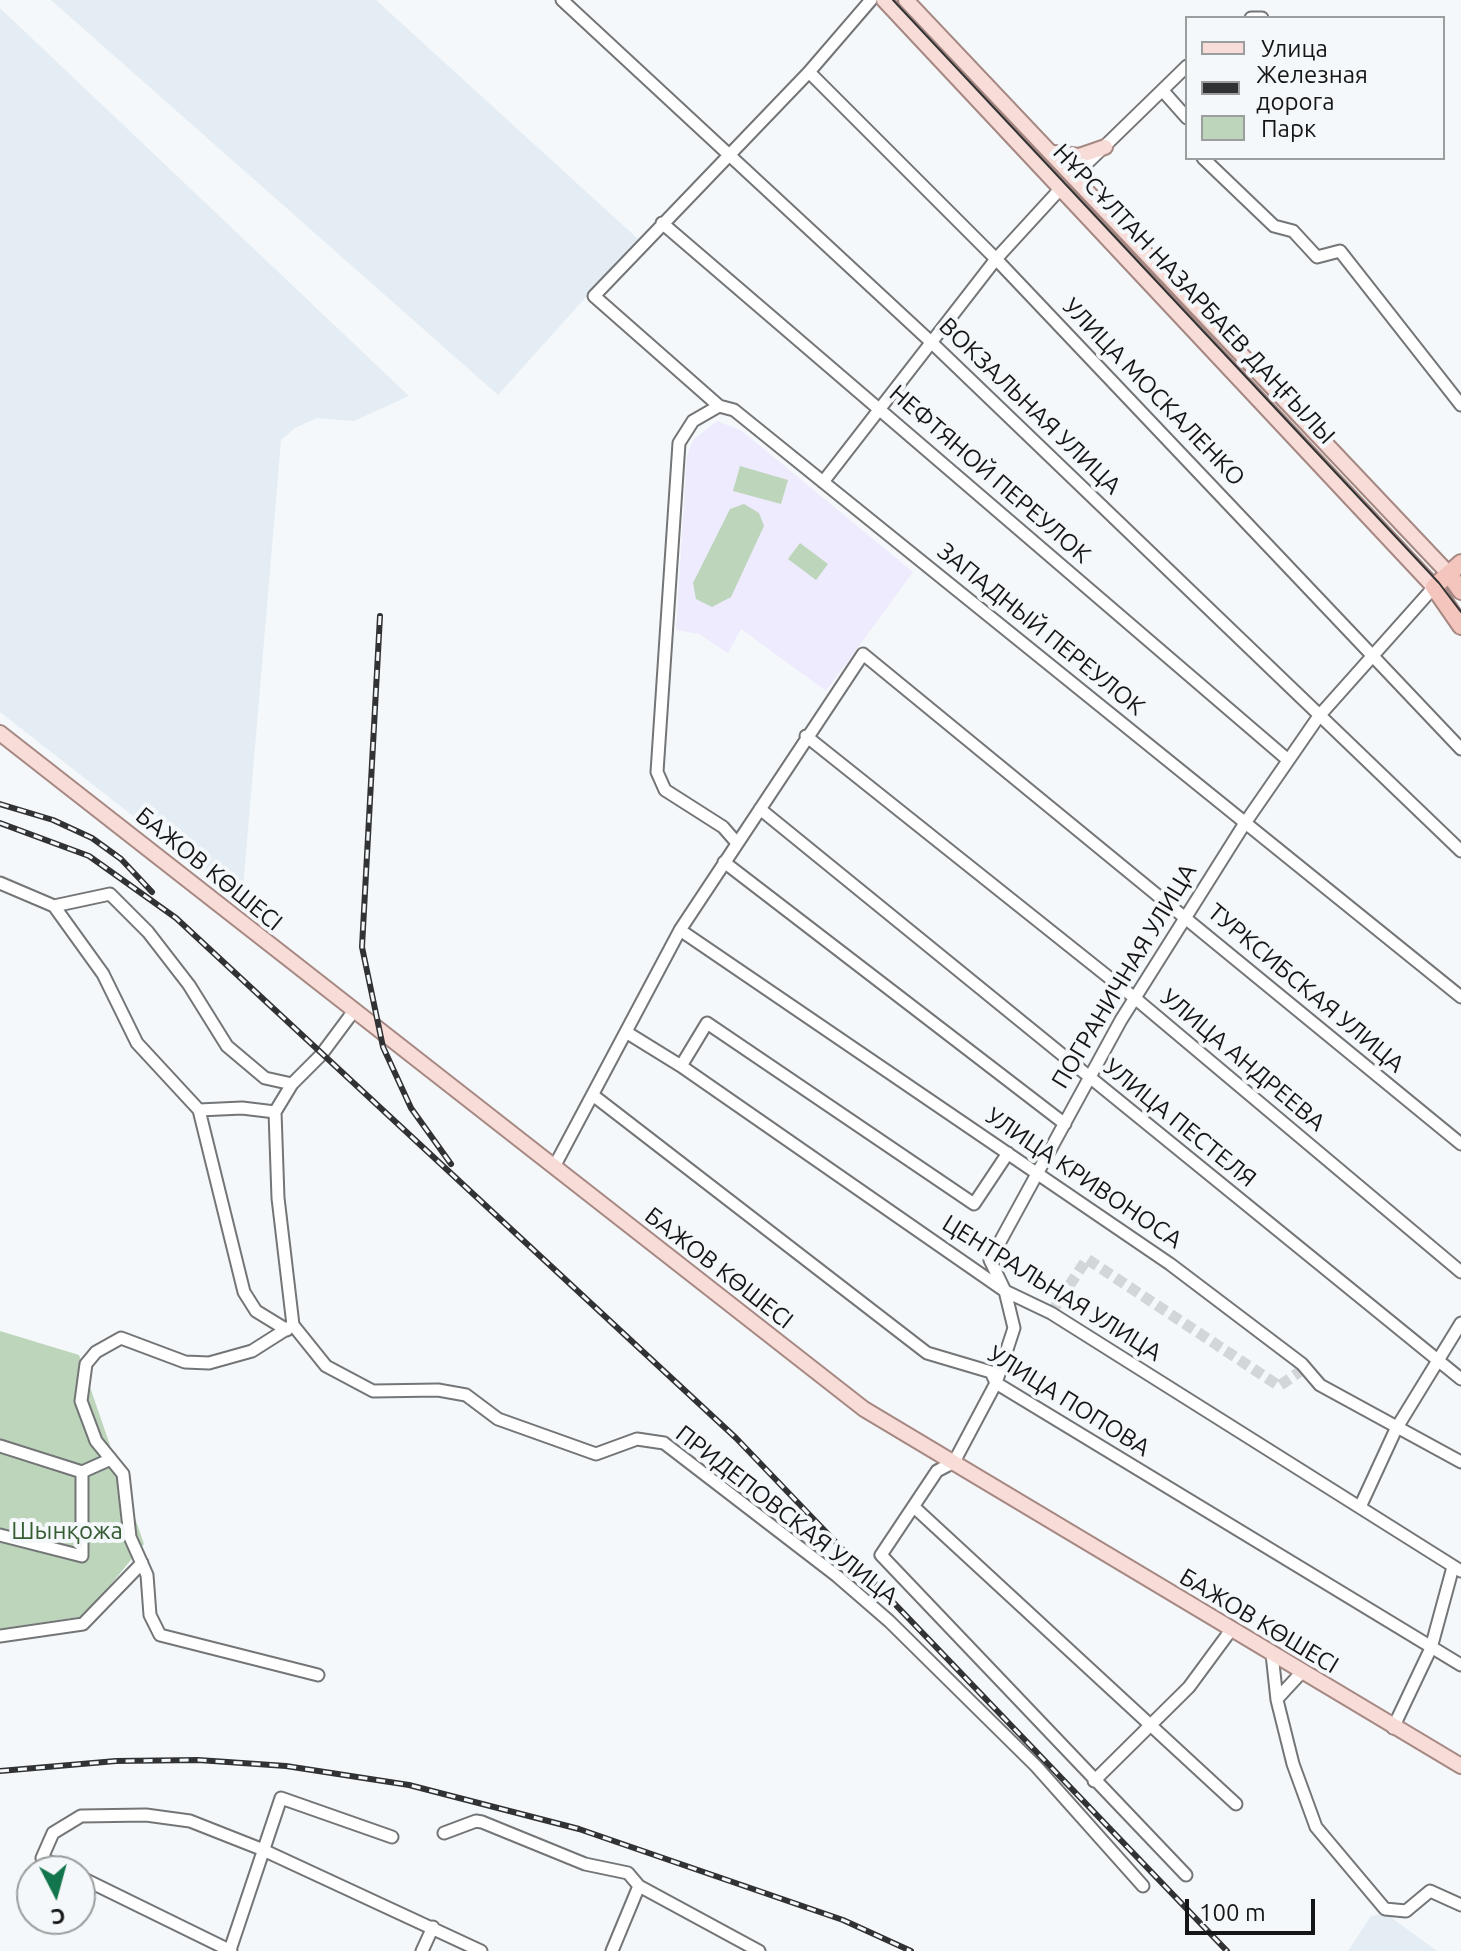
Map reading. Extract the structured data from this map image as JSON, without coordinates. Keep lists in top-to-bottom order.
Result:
{
  "streets": {
    "highway": ["НҰРСҰЛТАН НАЗАРБАЕВ ДАҢҒЫЛЫ", "ПОГРАНИЧНАЯ УЛИЦА"],
    "main road": ["БАЖОВ КӨШЕСІ"],
    "street": [
      "УЛИЦА МОСКАЛЕНКО",
      "ВОКЗАЛЬНАЯ УЛИЦА",
      "НЕФТЯНОЙ ПЕРЕУЛОК",
      "ЗАПАДНЫЙ ПЕРЕУЛОК",
      "ТУРКСИБСКАЯ УЛИЦА",
      "УЛИЦА АНДРЕЕВА",
      "УЛИЦА ПЕСТЕЛЯ",
      "УЛИЦА КРИВОНОСА",
      "ЦЕНТРАЛЬНАЯ УЛИЦА",
      "УЛИЦА ПОПОВА",
      "ПРИДЕПОВСКАЯ УЛИЦА"
    ]
  },
  "crossings": [
    ["НҰРСҰЛТАН НАЗАРБАЕВ ДАҢҒЫЛЫ", "ПОГРАНИЧНАЯ УЛИЦА"],
    ["УЛИЦА МОСКАЛЕНКО", "ПОГРАНИЧНАЯ УЛИЦА"],
    ["ВОКЗАЛЬНАЯ УЛИЦА", "ПОГРАНИЧНАЯ УЛИЦА"],
    ["НЕФТЯНОЙ ПЕРЕУЛОК", "ЗАПАДНЫЙ ПЕРЕУЛОК"],
    ["НЕФТЯНОЙ ПЕРЕУЛОК", "ПОГРАНИЧНАЯ УЛИЦА"],
    ["ЗАПАДНЫЙ ПЕРЕУЛОК", "ПОГРАНИЧНАЯ УЛИЦА"],
    ["БАЖОВ КӨШЕСІ", "ПОГРАНИЧНАЯ УЛИЦА"],
    ["ПОГРАНИЧНАЯ УЛИЦА", "ТУРКСИБСКАЯ УЛИЦА"],
    ["ПОГРАНИЧНАЯ УЛИЦА", "УЛИЦА АНДРЕЕВА"],
    ["ПОГРАНИЧНАЯ УЛИЦА", "УЛИЦА ПЕСТЕЛЯ"],
    ["ПОГРАНИЧНАЯ УЛИЦА", "УЛИЦА КРИВОНОСА"],
    ["ПОГРАНИЧНАЯ УЛИЦА", "ЦЕНТРАЛЬНАЯ УЛИЦА"],
    ["ПОГРАНИЧНАЯ УЛИЦА", "УЛИЦА ПОПОВА"],
    ["ТУРКСИБСКАЯ УЛИЦА", "УЛИЦА АНДРЕЕВА"]
  ],
  "parks": ["Шынқожа"],
  "legend": ["Улица", "Железная дорога", "Парк"],
  "scale_bar": "100 m",
  "north": "bottom"
}
